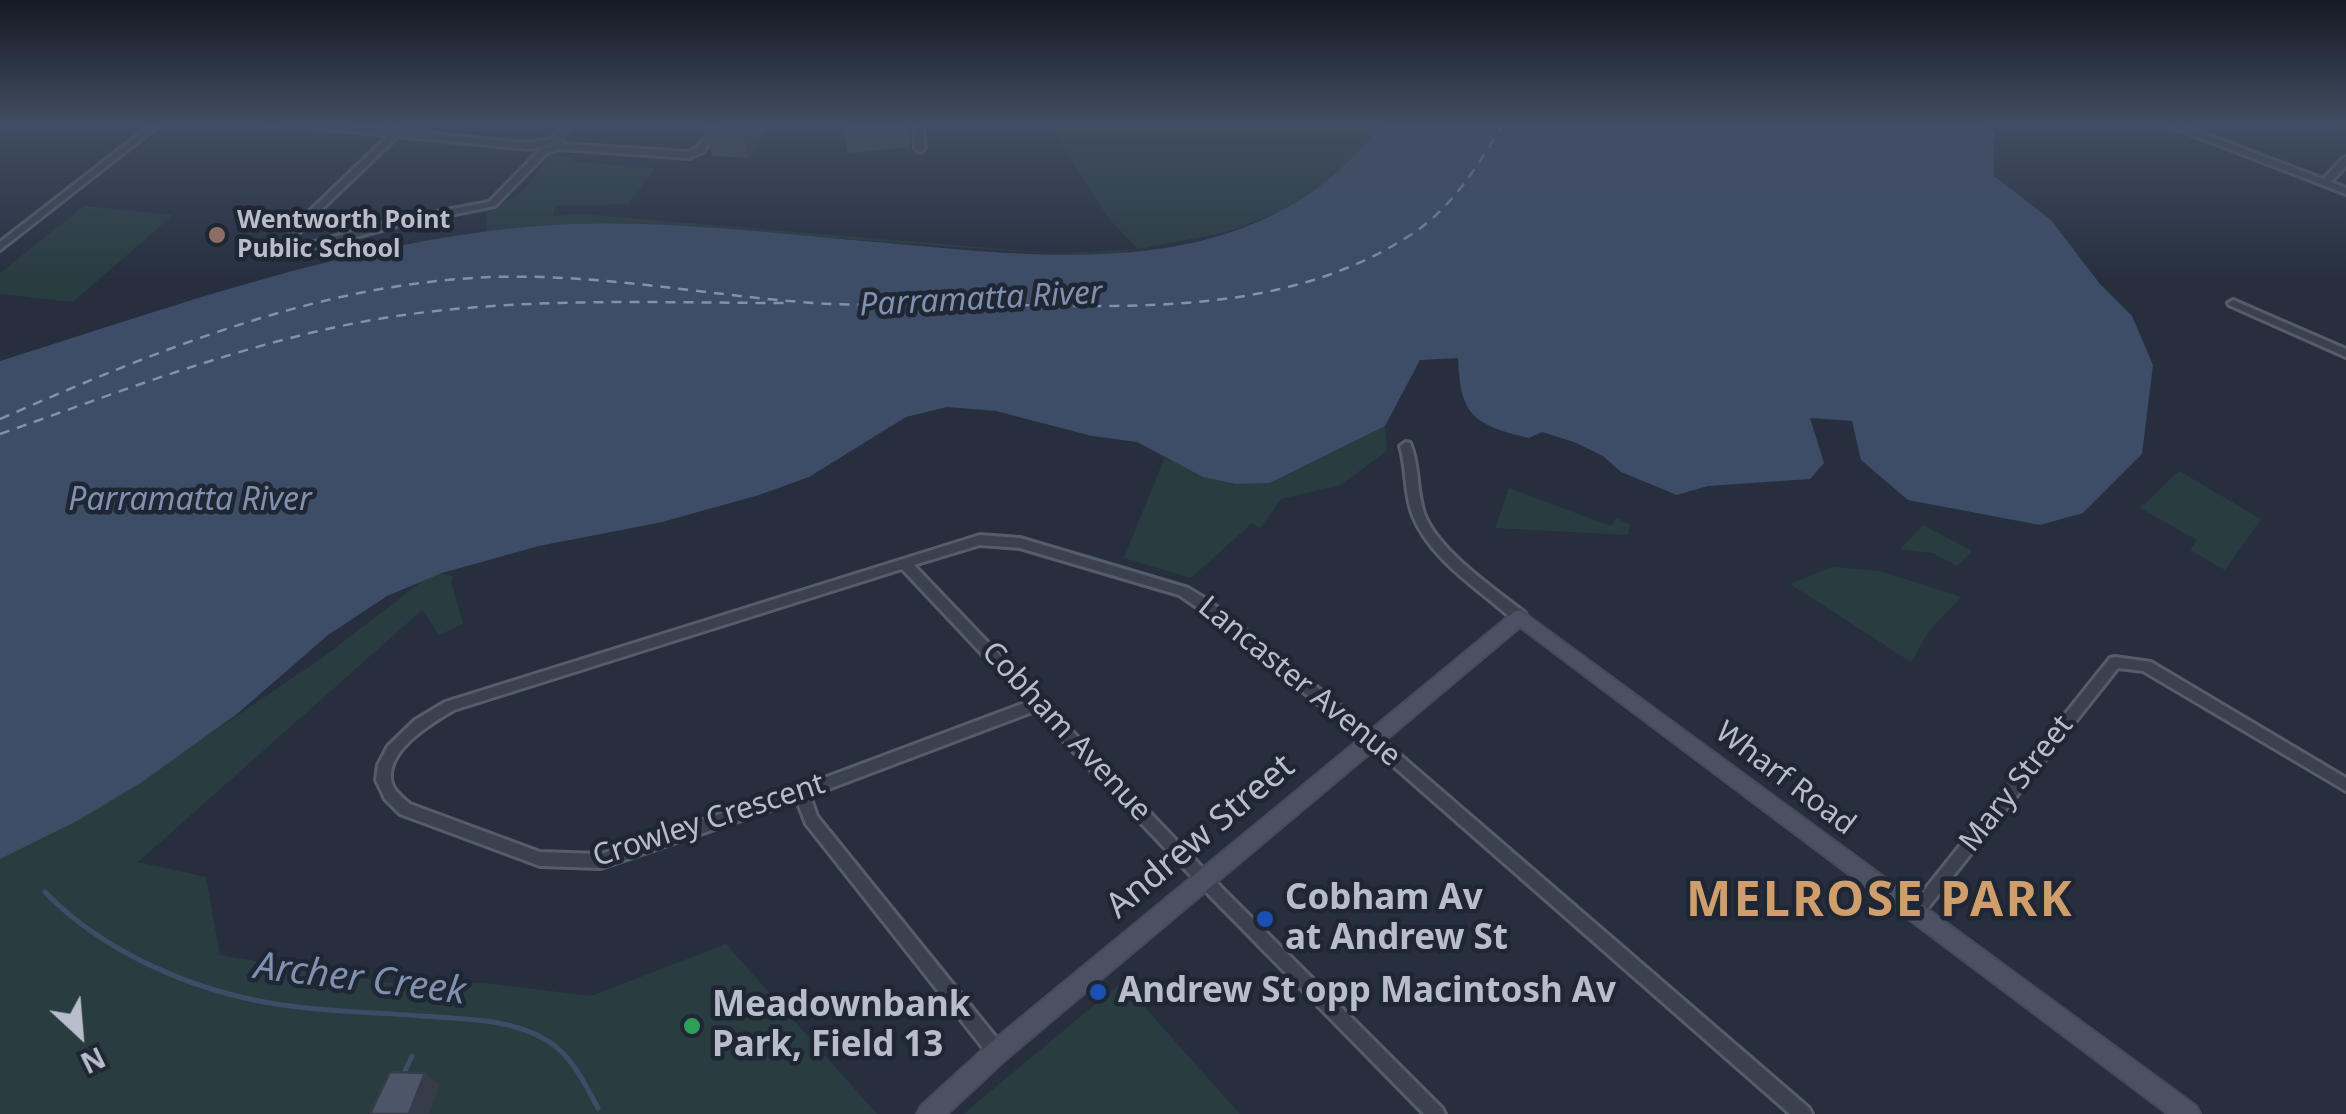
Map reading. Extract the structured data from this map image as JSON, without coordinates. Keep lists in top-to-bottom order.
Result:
{
  "streets": {
    "main road": ["Wharf Road", "Andrew Street"],
    "street": [
      "Lancaster Avenue",
      "Cobham Avenue",
      "Mary Street",
      "Crowley Crescent"
    ]
  },
  "crossings": [
    ["Lancaster Avenue", "Cobham Avenue"],
    ["Lancaster Avenue", "Crowley Crescent"],
    ["Lancaster Avenue", "Andrew Street"],
    ["Cobham Avenue", "Crowley Crescent"],
    ["Cobham Avenue", "Andrew Street"],
    ["Wharf Road", "Mary Street"],
    ["Wharf Road", "Andrew Street"]
  ],
  "districts": ["MELROSE PARK"],
  "water": ["Parramatta River", "Archer Creek"],
  "places": [
    "Wentworth Point Public School",
    "Cobham Av at Andrew St",
    "Andrew St opp Macintosh Av",
    "Meadownbank Park, Field 13"
  ],
  "north": "bottom right"
}
